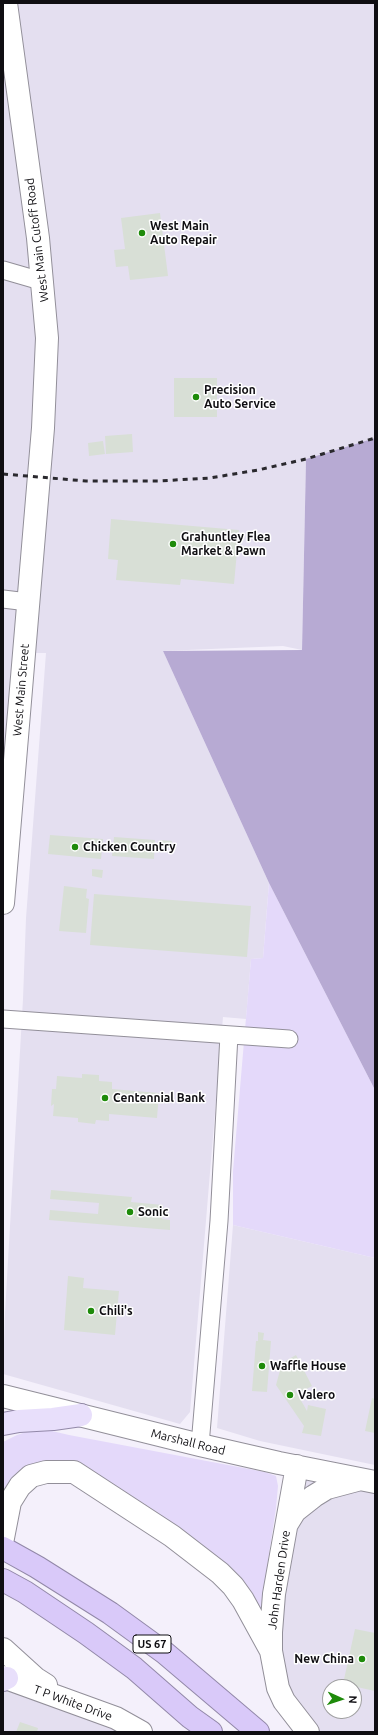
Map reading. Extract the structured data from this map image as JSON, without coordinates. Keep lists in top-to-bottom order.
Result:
{
  "streets": {
    "highway": ["US 67"],
    "main road": [
      "West Main Cutoff Road",
      "West Main Street",
      "Marshall Road",
      "John Harden Drive",
      "T P White Drive"
    ]
  },
  "crossings": [
    ["West Main Cutoff Road", "West Main Street"],
    ["Marshall Road", "John Harden Drive"]
  ],
  "places": [
    "West Main Auto Repair",
    "Precision Auto Service",
    "Grahuntley Flea Market & Pawn",
    "Chicken Country",
    "Centennial Bank",
    "Sonic",
    "Chili's",
    "Waffle House",
    "Valero",
    "New China"
  ],
  "north": "right"
}
